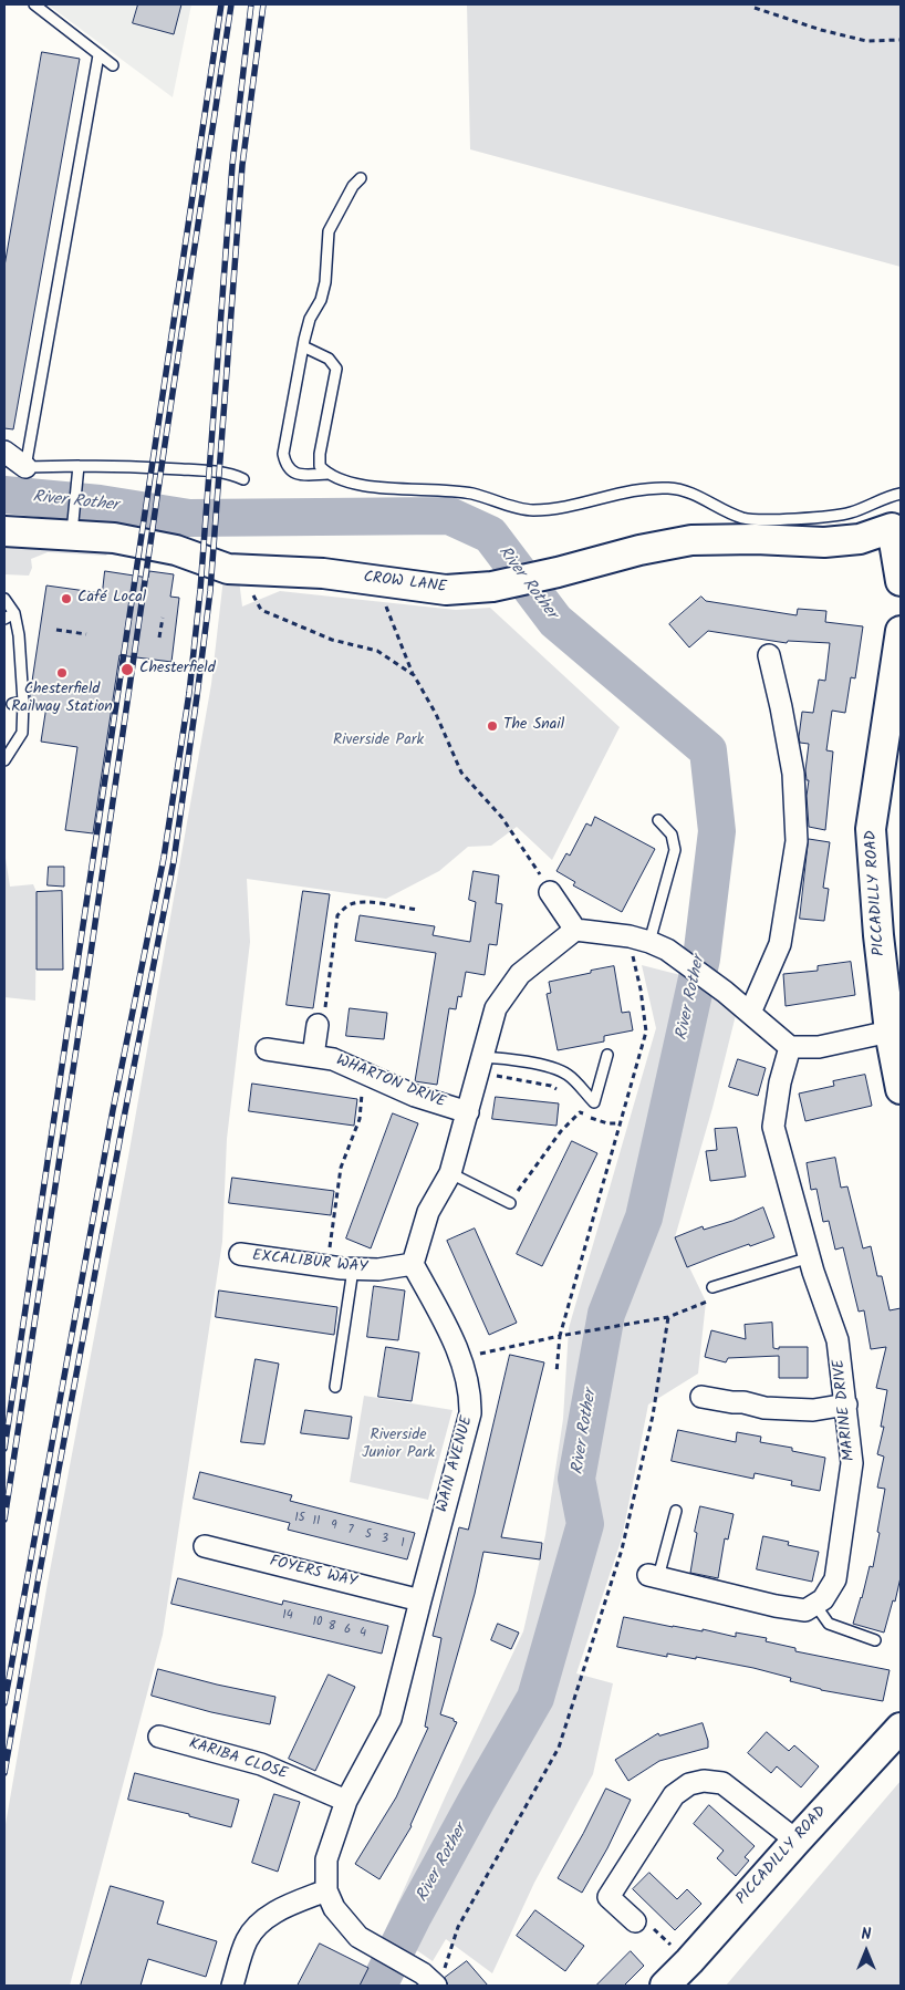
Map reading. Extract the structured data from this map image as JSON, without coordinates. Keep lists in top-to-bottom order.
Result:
{
  "streets": {
    "street": [
      "CROW LANE",
      "PICCADILLY ROAD",
      "WHARTON DRIVE",
      "EXCALIBUR WAY",
      "MARINE DRIVE",
      "WAIN AVENUE",
      "FOYERS WAY",
      "KARIBA CLOSE"
    ]
  },
  "crossings": [
    ["EXCALIBUR WAY", "WAIN AVENUE"],
    ["WAIN AVENUE", "FOYERS WAY"],
    ["WAIN AVENUE", "KARIBA CLOSE"]
  ],
  "water": ["River Rother"],
  "parks": ["Riverside Park", "Riverside Junior Park"],
  "places": [
    "Café Local",
    "Chesterfield",
    "Chesterfield Railway Station",
    "The Snail"
  ],
  "house_numbers": [
    "15",
    "11",
    "9",
    "7",
    "5",
    "3",
    "1",
    "14",
    "10",
    "8",
    "6",
    "4"
  ],
  "north": "top"
}
